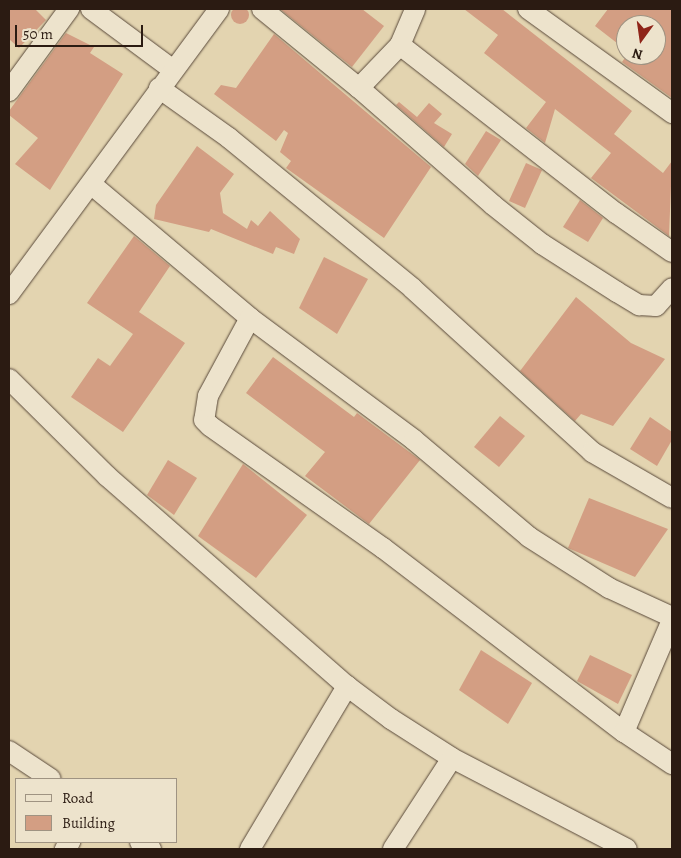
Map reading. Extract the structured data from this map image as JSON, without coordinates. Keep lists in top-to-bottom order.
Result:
{
  "legend": ["Road", "Building"],
  "scale_bar": "50 m",
  "north": "bottom"
}
